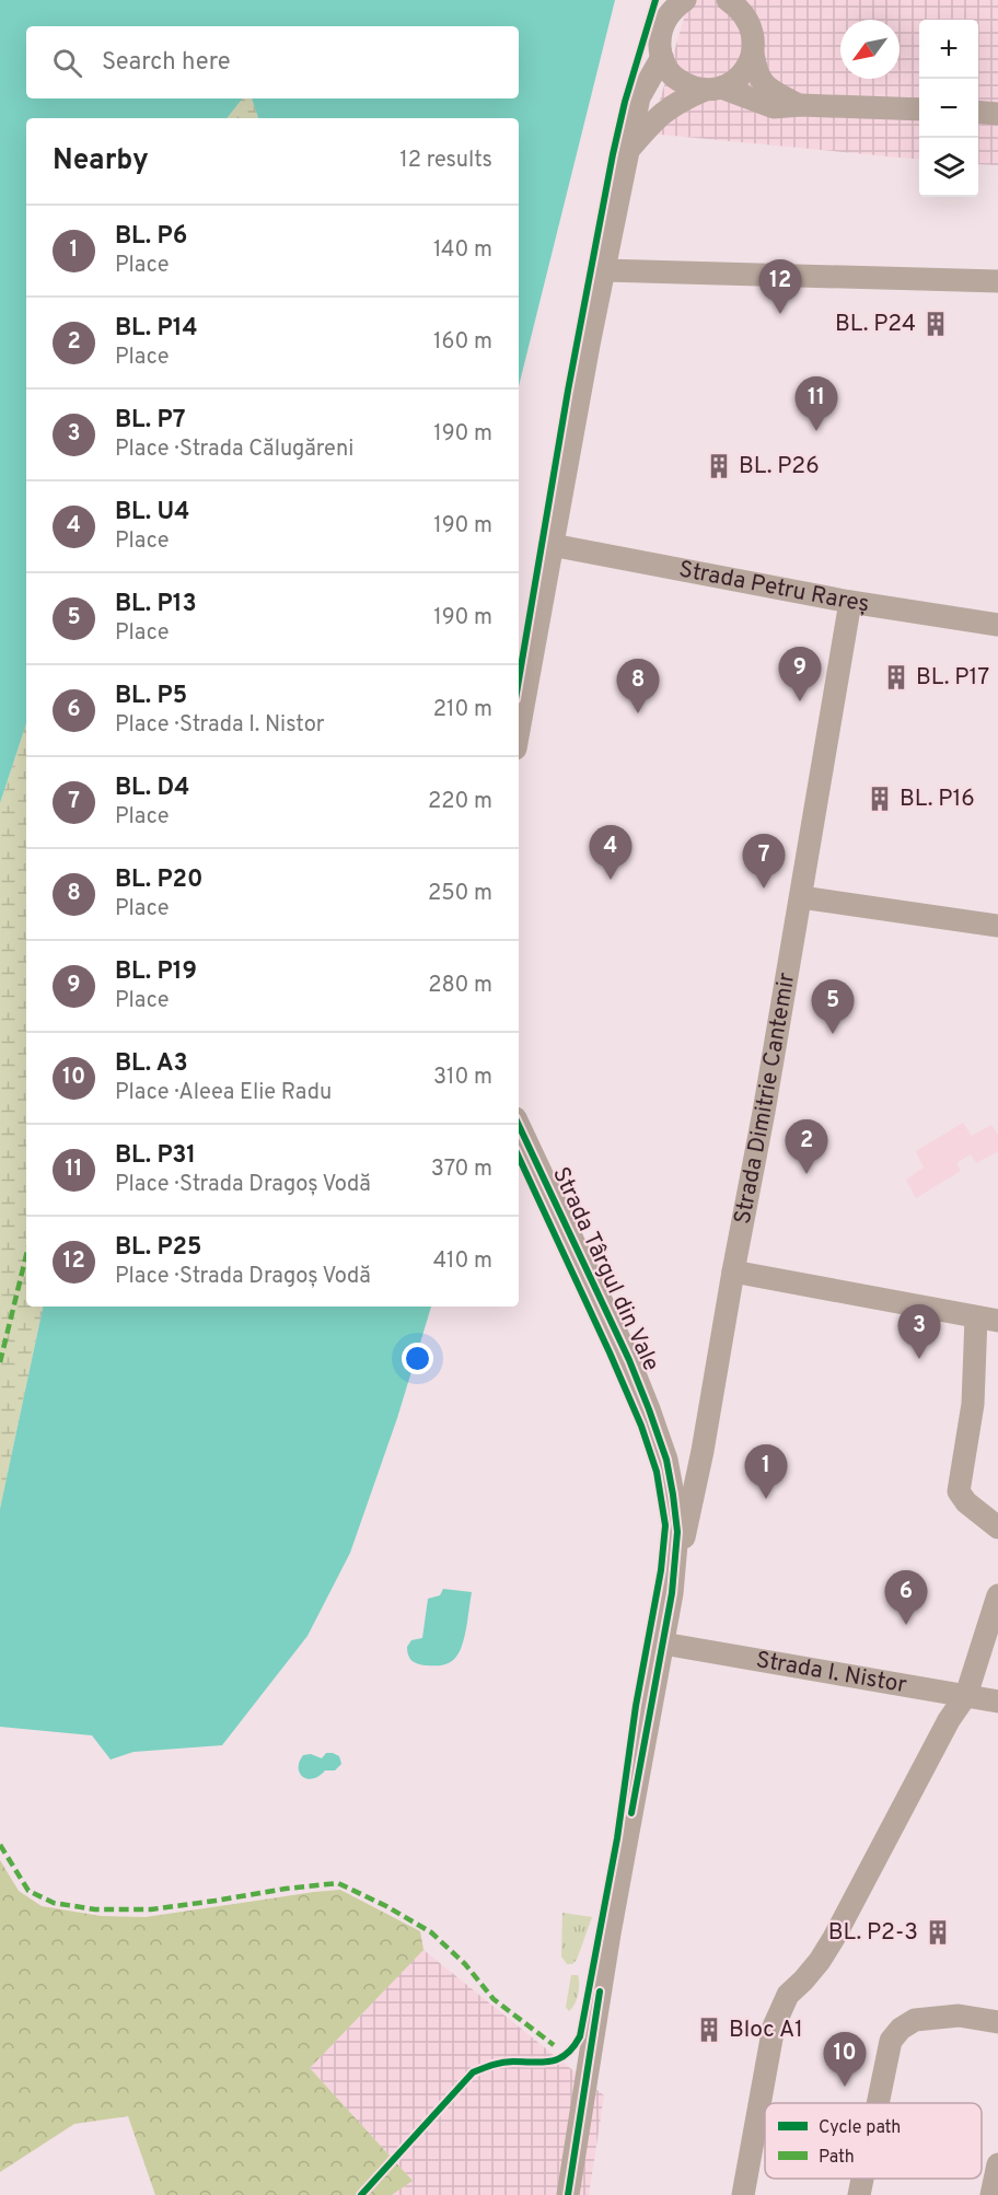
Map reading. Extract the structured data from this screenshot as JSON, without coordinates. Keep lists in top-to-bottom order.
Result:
{
  "streets": {
    "street": [
      "Strada Petru Rareș",
      "Strada Dimitrie Cantemir",
      "Strada Târgul din Vale",
      "Strada I. Nistor"
    ]
  },
  "crossings": [
    ["Strada Petru Rareș", "Strada Dimitrie Cantemir"],
    ["Strada Dimitrie Cantemir", "Strada Târgul din Vale"],
    ["Strada Târgul din Vale", "Strada I. Nistor"]
  ],
  "places": {
    "building": [
      "BL. P24",
      "BL. P26",
      "BL. P17",
      "BL. P16",
      "BL. P2-3",
      "Bloc A1"
    ]
  },
  "legend": ["Cycle path", "Path"],
  "north": "bottom left",
  "page": {
    "map_buttons": ["+", "−"],
    "search": "Search here",
    "heading": ["Nearby", "12 results"],
    "list": [
      {
        "mark": "1",
        "name": "BL. P6",
        "note": "Place",
        "value": "140 m"
      },
      {
        "mark": "2",
        "name": "BL. P14",
        "note": "Place",
        "value": "160 m"
      },
      {
        "mark": "3",
        "name": "BL. P7",
        "note": "Place · Strada Călugăreni",
        "value": "190 m"
      },
      {
        "mark": "4",
        "name": "BL. U4",
        "note": "Place",
        "value": "190 m"
      },
      {
        "mark": "5",
        "name": "BL. P13",
        "note": "Place",
        "value": "190 m"
      },
      {
        "mark": "6",
        "name": "BL. P5",
        "note": "Place · Strada I. Nistor",
        "value": "210 m"
      },
      {
        "mark": "7",
        "name": "BL. D4",
        "note": "Place",
        "value": "220 m"
      },
      {
        "mark": "8",
        "name": "BL. P20",
        "note": "Place",
        "value": "250 m"
      },
      {
        "mark": "9",
        "name": "BL. P19",
        "note": "Place",
        "value": "280 m"
      },
      {
        "mark": "10",
        "name": "BL. A3",
        "note": "Place · Aleea Elie Radu",
        "value": "310 m"
      },
      {
        "mark": "11",
        "name": "BL. P31",
        "note": "Place · Strada Dragoș Vodă",
        "value": "370 m"
      },
      {
        "mark": "12",
        "name": "BL. P25",
        "note": "Place · Strada Dragoș Vodă",
        "value": "410 m"
      }
    ],
    "pins": [
      "12",
      "11",
      "9",
      "8",
      "4",
      "7",
      "5",
      "2",
      "3",
      "1",
      "6",
      "10"
    ]
  }
}
